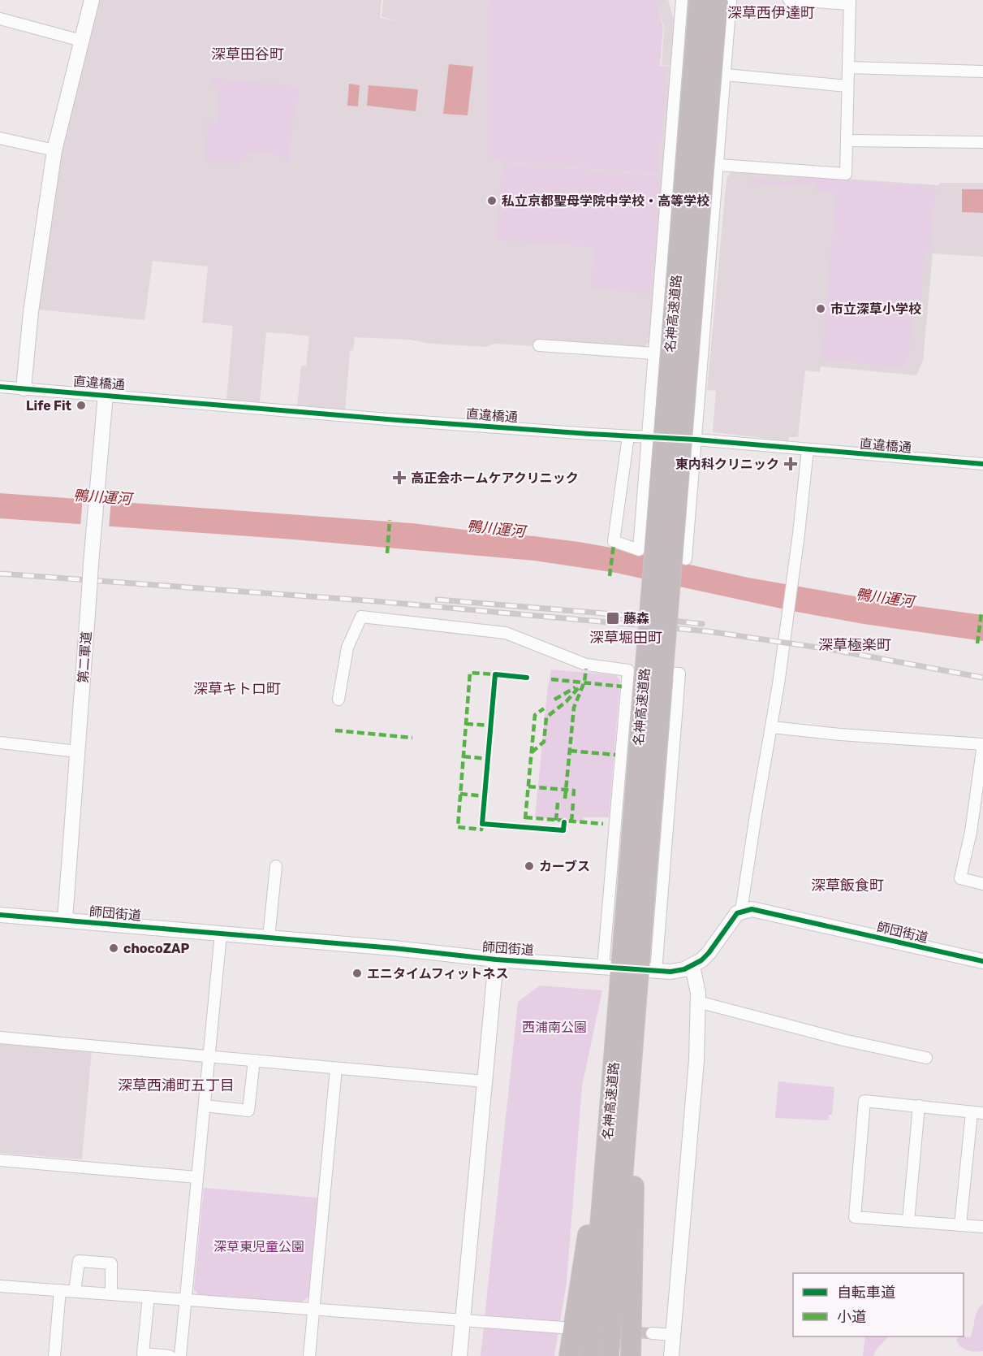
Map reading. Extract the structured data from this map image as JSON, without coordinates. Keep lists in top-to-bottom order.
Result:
{
  "streets": {
    "highway": ["名神高速道路"],
    "street": ["直違橋通", "第二軍道", "師団街道"]
  },
  "crossings": [
    ["直違橋通", "第二軍道"],
    ["第二軍道", "師団街道"]
  ],
  "districts": [
    "深草西伊達町",
    "深草田谷町",
    "深草堀田町",
    "深草極楽町",
    "深草キトロ町",
    "深草飯食町",
    "深草西浦町五丁目"
  ],
  "water": ["鴨川運河"],
  "parks": ["西浦南公園", "深草東児童公園"],
  "places": {
    "other": [
      "私立京都聖母学院中学校・高等学校",
      "市立深草小学校",
      "Life Fit",
      "カーブス",
      "chocoZAP",
      "エニタイムフィットネス"
    ],
    "health": ["東内科クリニック", "高正会ホームケアクリニック"],
    "transit": ["藤森"]
  },
  "legend": ["自転車道", "小道"]
}
